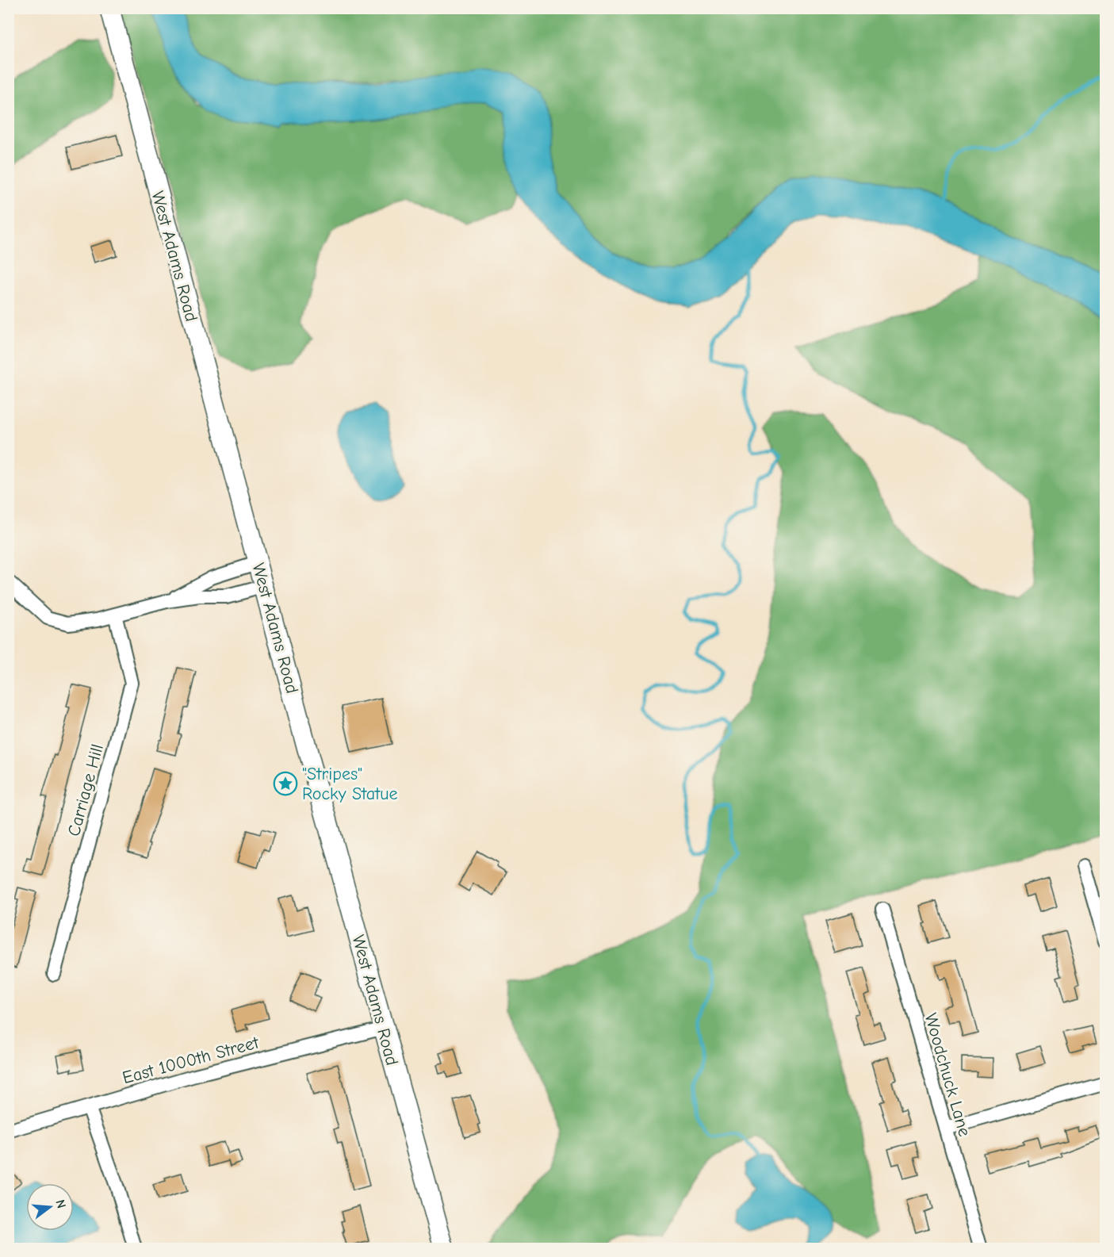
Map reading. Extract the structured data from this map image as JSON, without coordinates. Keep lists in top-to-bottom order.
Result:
{
  "streets": {
    "street": [
      "West Adams Road",
      "Carriage Hill",
      "East 1000th Street",
      "Woodchuck Lane"
    ]
  },
  "crossings": [
    ["West Adams Road", "East 1000th Street"]
  ],
  "places": {
    "place": ["\"Stripes\" Rocky Statue"]
  },
  "north": "right"
}
